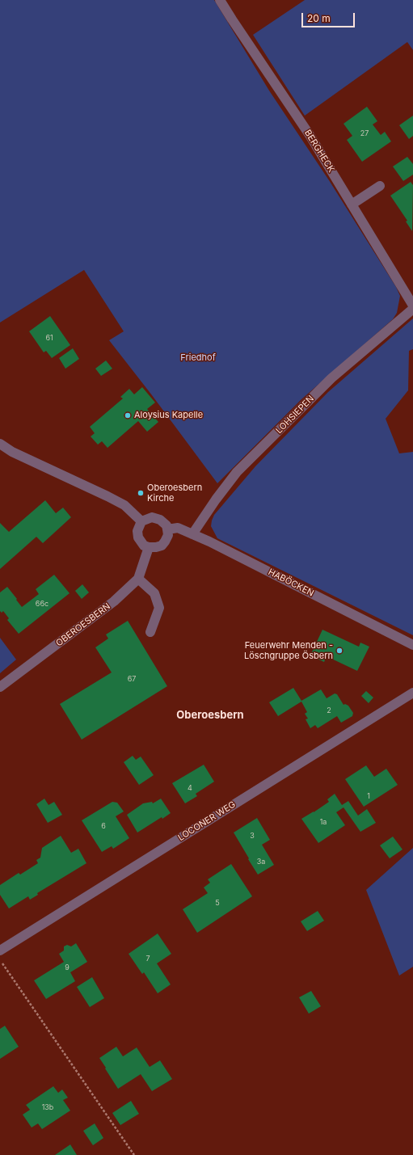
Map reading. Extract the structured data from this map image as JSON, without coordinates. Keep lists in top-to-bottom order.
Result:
{
  "streets": {
    "street": [
      "BERGHECK",
      "LOHSIEPEN",
      "HABÖCKEN",
      "OBEROESBERN",
      "LOCONER WEG"
    ]
  },
  "crossings": [
    ["LOHSIEPEN", "HABÖCKEN"],
    ["HABÖCKEN", "OBEROESBERN"]
  ],
  "districts": ["Oberoesbern"],
  "parks": ["Friedhof"],
  "places": ["Aloysius Kapelle", "Oberoesbern Kirche", "Feuerwehr Menden - Löschgruppe Ösbern"],
  "house_numbers": [
    "27",
    "61",
    "66c",
    "67",
    "2",
    "4",
    "1",
    "1a",
    "6",
    "3",
    "3a",
    "5",
    "7",
    "9",
    "13b"
  ],
  "scale_bar": "20 m"
}
